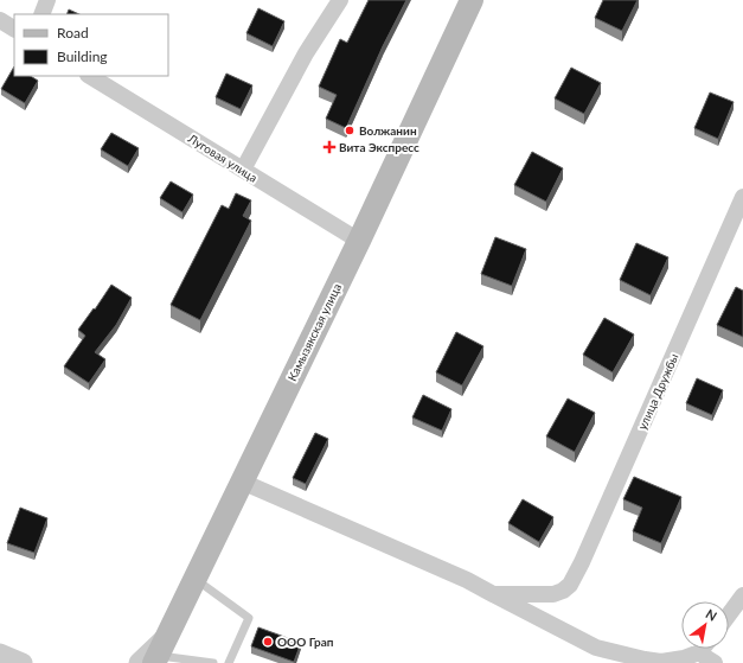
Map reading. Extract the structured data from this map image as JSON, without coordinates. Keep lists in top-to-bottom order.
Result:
{
  "streets": {
    "main road": ["Камызякская улица"],
    "street": ["Луговая улица", "улица Дружбы"]
  },
  "crossings": [
    ["Луговая улица", "Камызякская улица"]
  ],
  "places": {
    "other": ["Волжанин", "ООО Грап"],
    "health": ["Вита Экспресс"]
  },
  "legend": ["Road", "Building"],
  "north": "top right"
}
